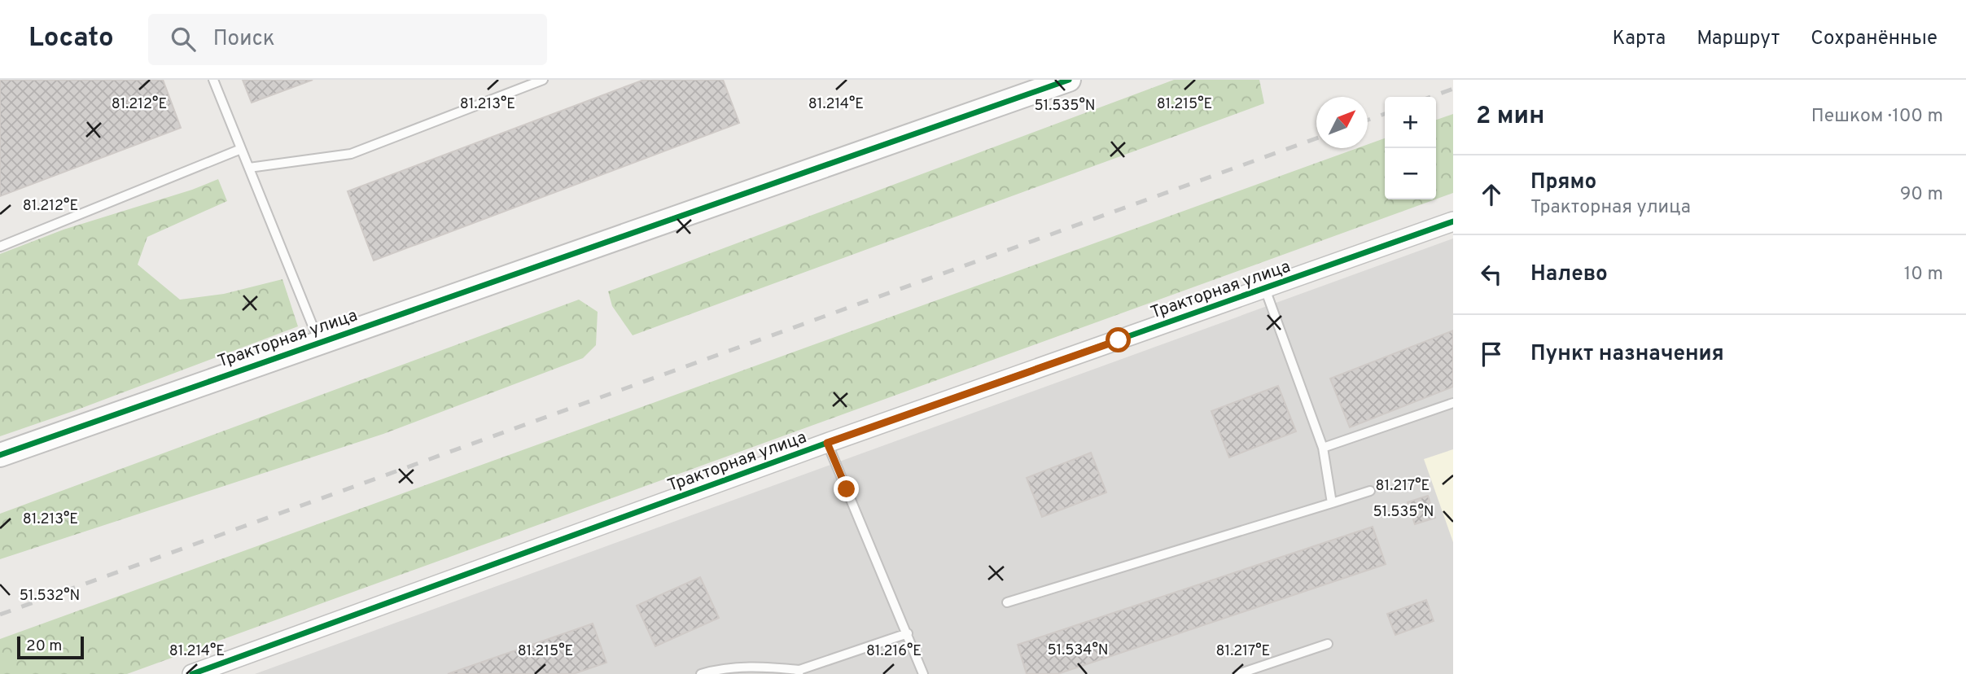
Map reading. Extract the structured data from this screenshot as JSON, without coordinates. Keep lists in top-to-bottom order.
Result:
{
  "streets": {
    "street": ["Тракторная улица"]
  },
  "scale_bar": "20 m",
  "north": "top right",
  "page": {
    "header": "Locato",
    "search": "Поиск",
    "nav": ["Карта", "Маршрут", "Сохранённые"],
    "heading": ["2 мин", "Пешком · 100 m"],
    "map_buttons": ["+", "−"],
    "list": [
      ["Прямо", "Тракторная улица", "90 m"],
      ["Налево", "10 m"],
      "Пункт назначения"
    ],
    "scale": "20 m"
  },
  "coordinates": [
    "81.212°E",
    "81.213°E",
    "81.214°E",
    "81.215°E",
    "51.535°N",
    "81.217°E",
    "51.532°N",
    "51.534°N",
    "81.216°E"
  ]
}
